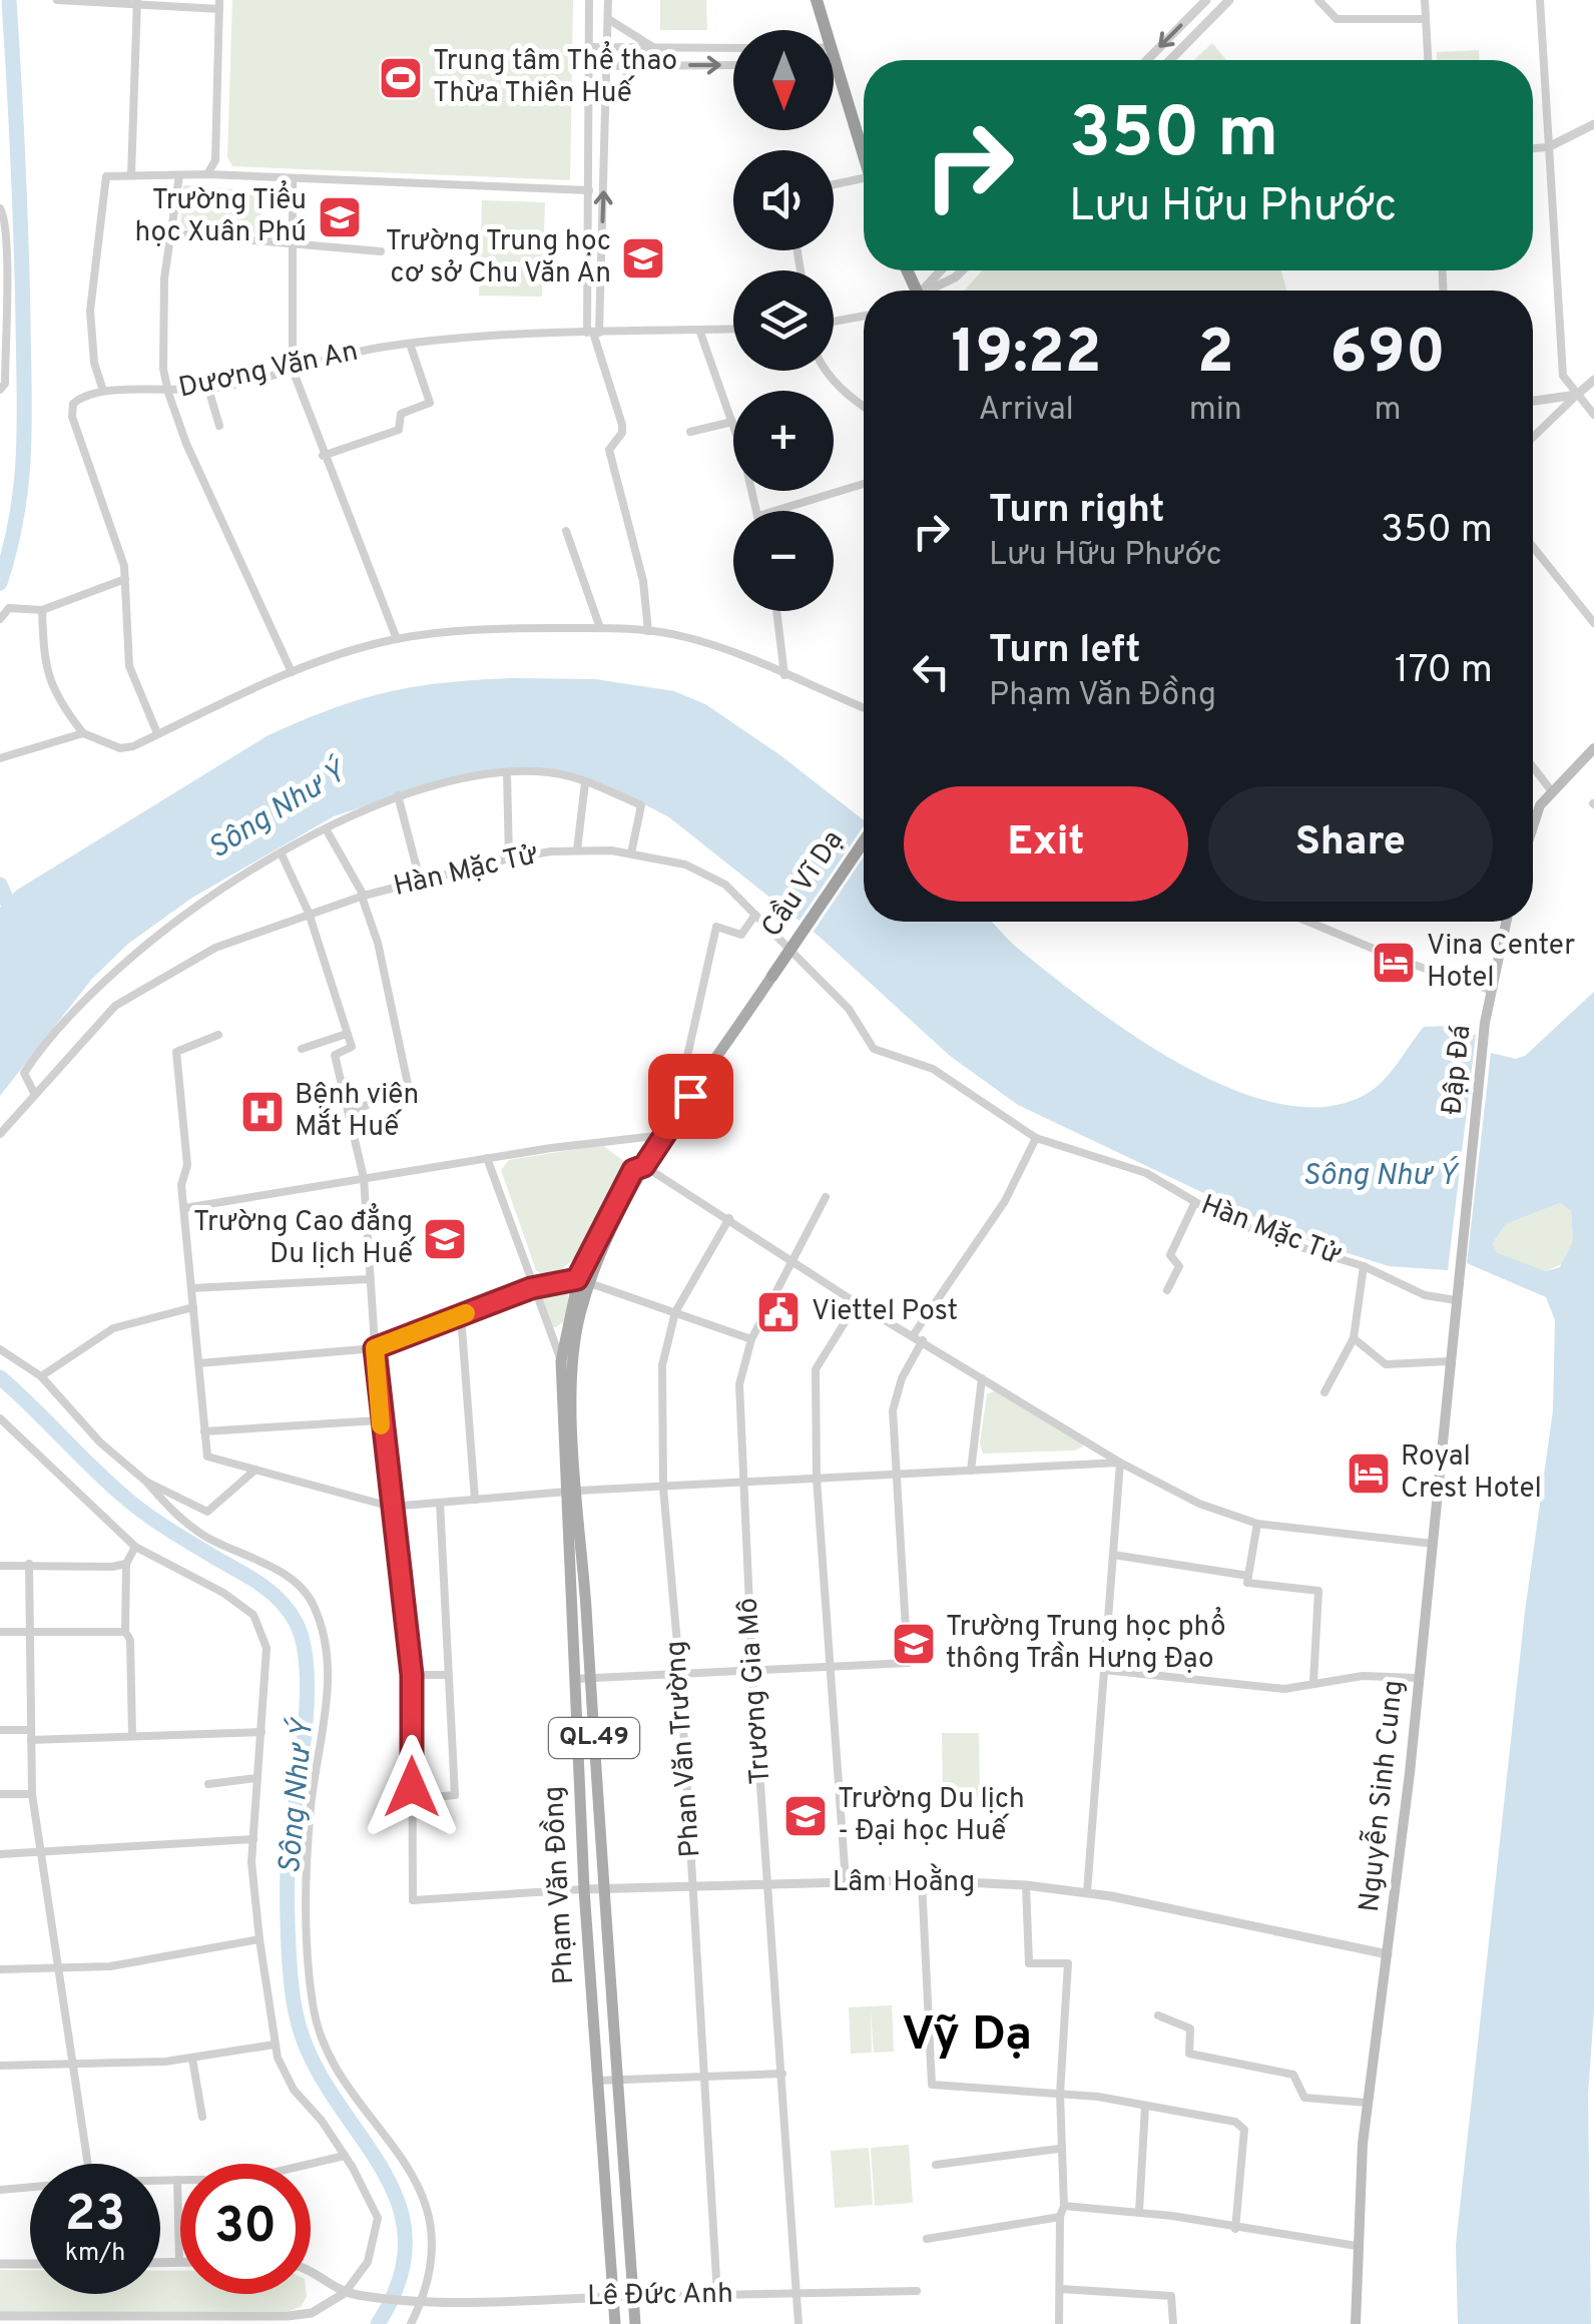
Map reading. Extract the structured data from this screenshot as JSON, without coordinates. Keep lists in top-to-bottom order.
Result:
{
  "streets": {
    "highway": ["Cầu Vĩ Dạ", "QL.49"],
    "main road": ["Đập Đá", "Nguyễn Sinh Cung", "Phạm Văn Đồng"],
    "street": [
      "Dương Văn An",
      "Hàn Mặc Tử",
      "Trương Gia Mô",
      "Phan Văn Trường",
      "Lâm Hoằng",
      "Lê Đức Anh"
    ]
  },
  "crossings": [
    ["Hàn Mặc Tử", "Nguyễn Sinh Cung"],
    ["Cầu Vĩ Dạ", "Phạm Văn Đồng"],
    ["Đập Đá", "Nguyễn Sinh Cung"],
    ["Trương Gia Mô", "Lâm Hoằng"],
    ["Trương Gia Mô", "Lê Đức Anh"],
    ["Phan Văn Trường", "Lâm Hoằng"],
    ["Phan Văn Trường", "Lê Đức Anh"],
    ["Nguyễn Sinh Cung", "Lâm Hoằng"],
    ["Lâm Hoằng", "Phạm Văn Đồng"],
    ["Phạm Văn Đồng", "Lê Đức Anh"]
  ],
  "districts": ["Vỹ Dạ"],
  "water": ["Sông Như Ý"],
  "places": {
    "sports": ["Trung tâm Thể thao Thừa Thiên Huế"],
    "school or university": [
      "Trường Tiểu học Xuân Phú",
      "Trường Trung học cơ sở Chu Văn An",
      "Trường Cao đẳng Du lịch Huế",
      "Trường Trung học phổ thông Trần Hưng Đạo",
      "Trường Du lịch - Đại học Huế"
    ],
    "hotel": ["Vina Center Hotel", "Royal Crest Hotel"],
    "hospital": ["Bệnh viện Mắt Huế"],
    "public building": ["Viettel Post"]
  },
  "north": "bottom",
  "page": {
    "map_buttons": ["+", "−"],
    "turn": ["350 m", "Lưu Hữu Phước"],
    "eta": [
      "19:22",
      "Arrival",
      "2",
      "min",
      "690",
      "m"
    ],
    "list": [
      {
        "name": "Turn right",
        "note": "Lưu Hữu Phước",
        "value": "350 m"
      },
      {
        "name": "Turn left",
        "note": "Phạm Văn Đồng",
        "value": "170 m"
      }
    ],
    "buttons": ["Exit", "Share"],
    "speed": "23 km/h",
    "limit": "30"
  }
}
